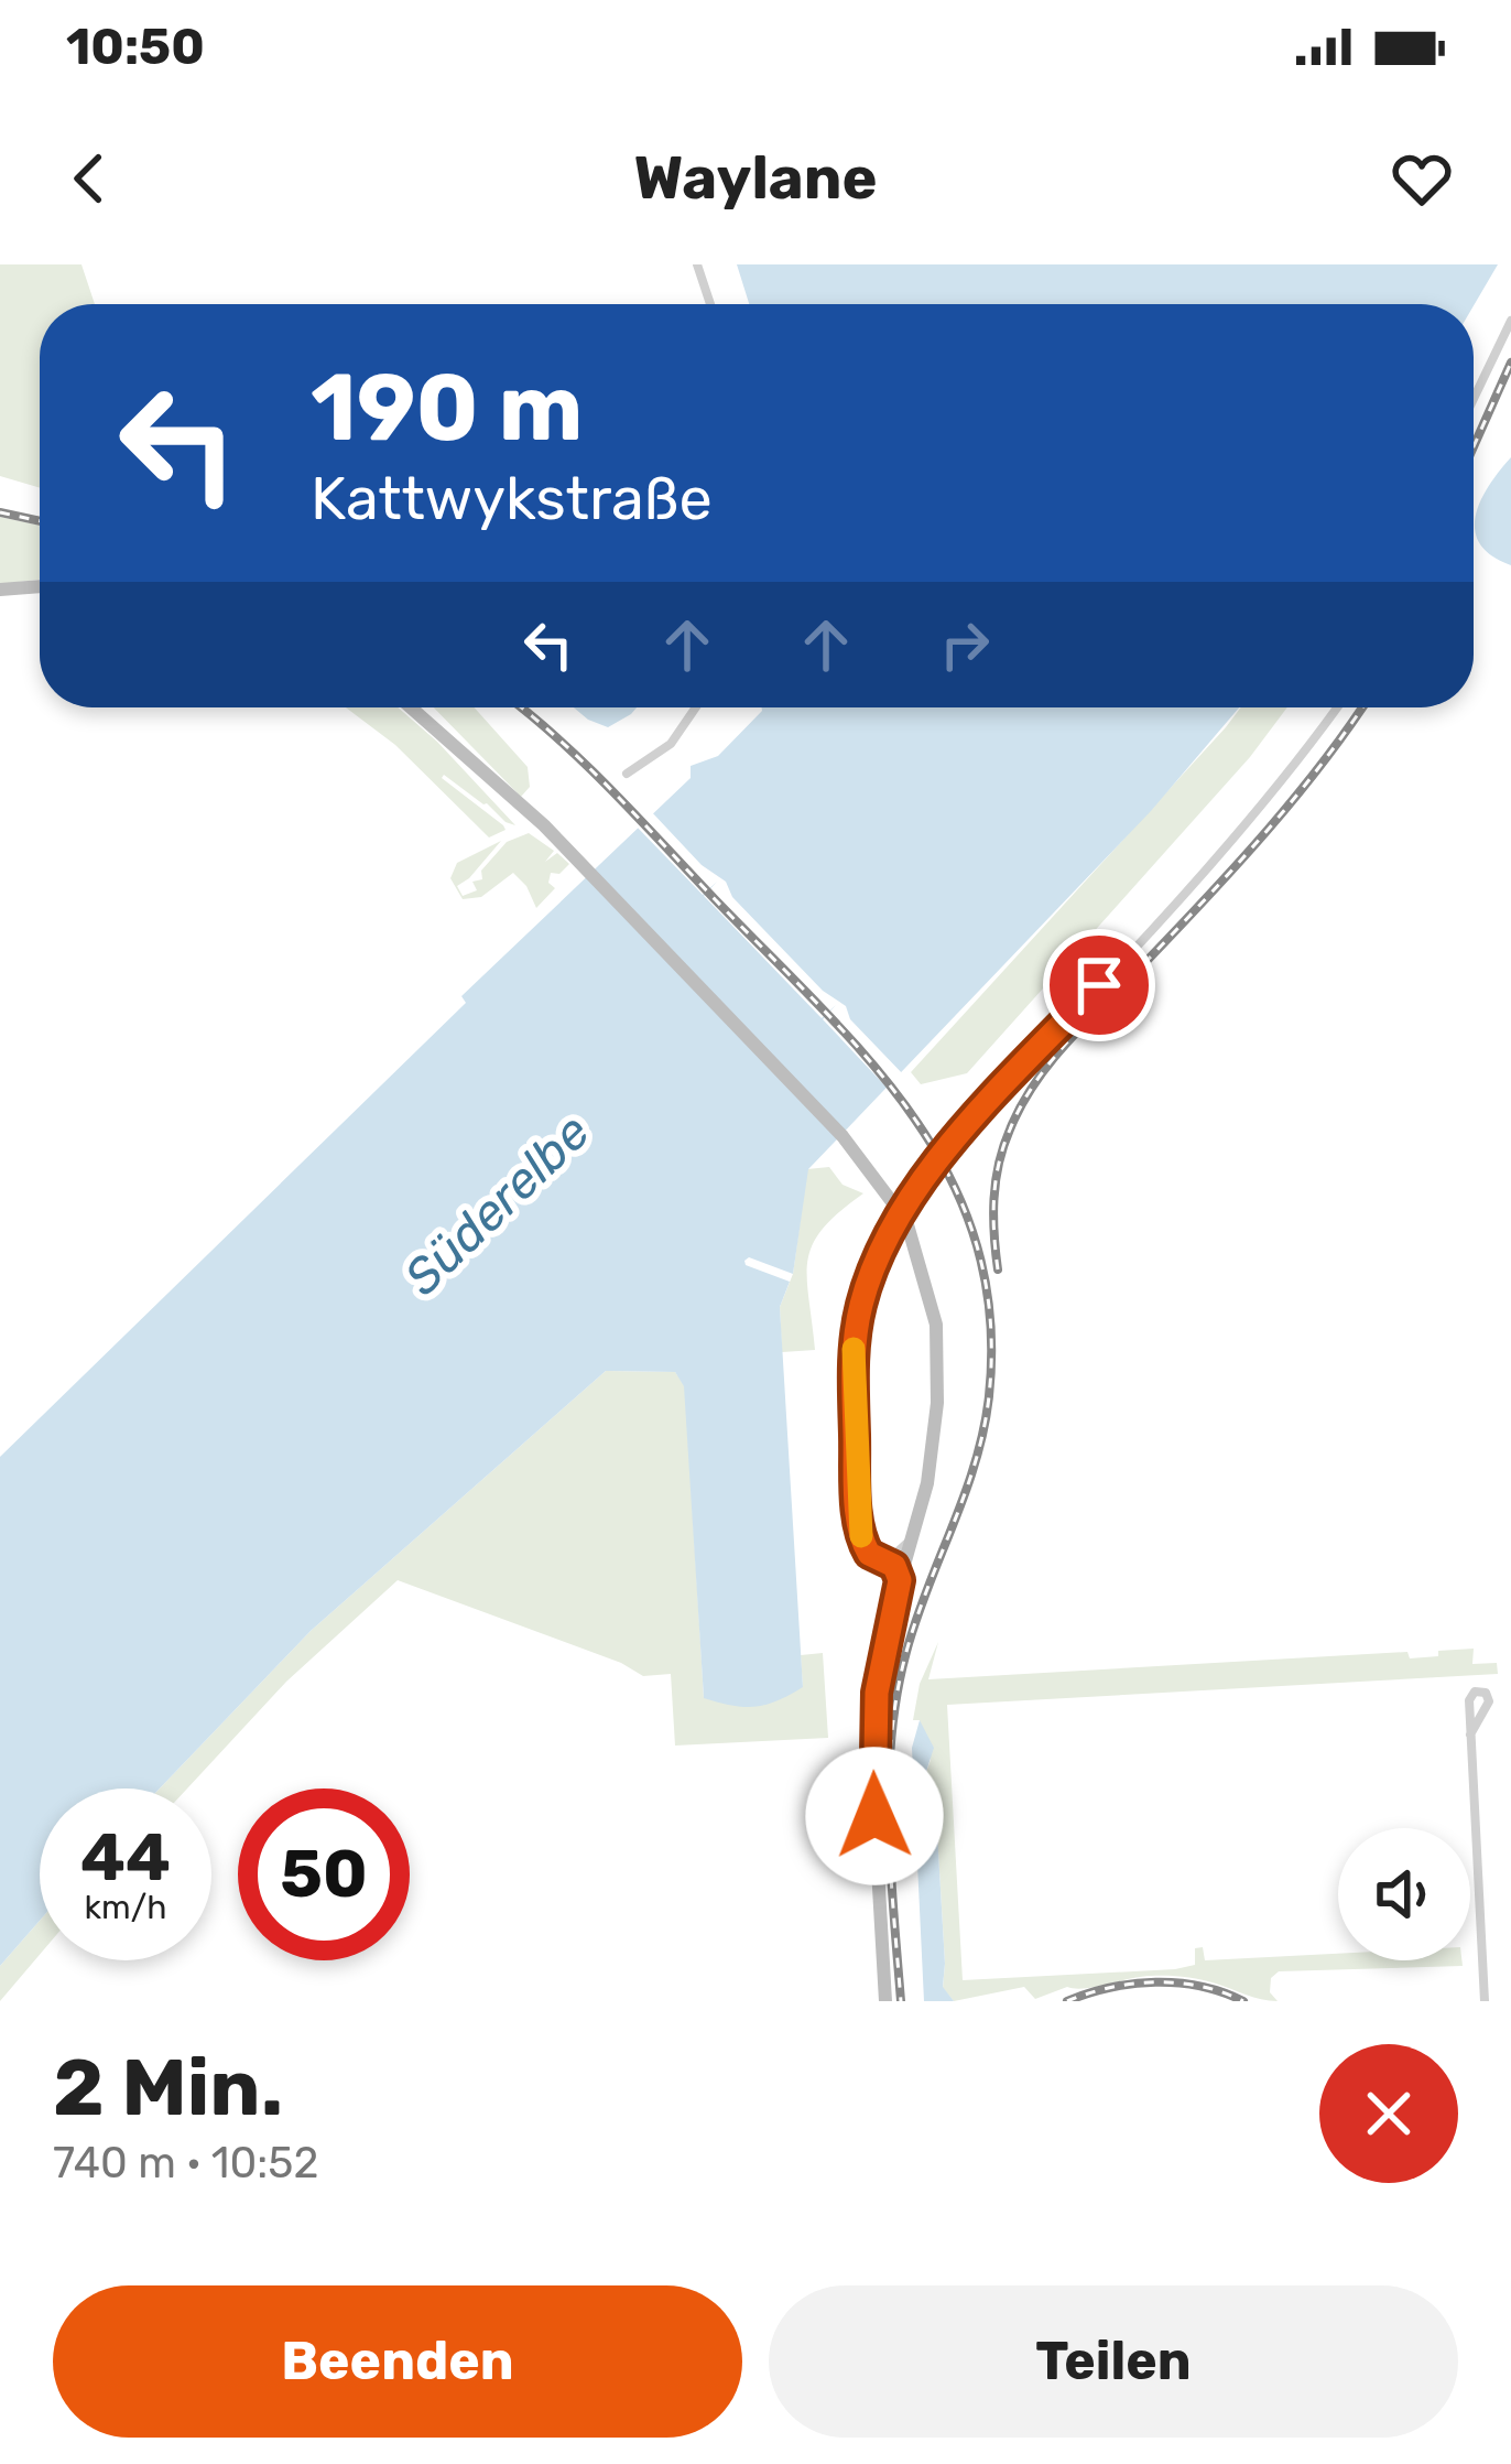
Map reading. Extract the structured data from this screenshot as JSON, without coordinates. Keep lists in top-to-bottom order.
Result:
{
  "water": ["Süderelbe"],
  "page": {
    "status": "10:50",
    "header": "Waylane",
    "turn": ["190 m", "Kattwykstraße"],
    "speed": "44 km/h",
    "limit": "50",
    "heading": ["2 Min.", "740 m · 10:52"],
    "buttons": ["Beenden", "Teilen"]
  }
}
